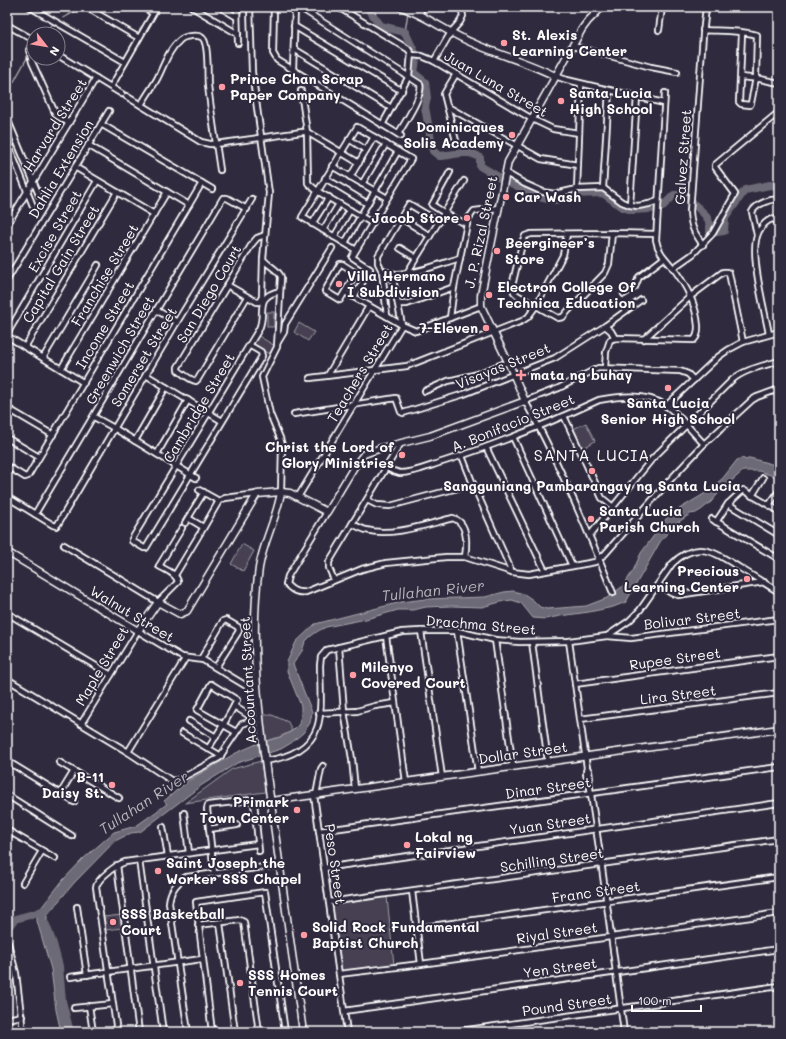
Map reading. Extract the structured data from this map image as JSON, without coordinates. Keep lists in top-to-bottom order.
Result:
{
  "streets": {
    "street": [
      "Juan Luna Street",
      "Harvard Street",
      "Galvez Street",
      "Dahlia Extension",
      "Excise Street",
      "J. P. Rizal Street",
      "Capital Gain Street",
      "Franchise Street",
      "San Diego Court",
      "Income Street",
      "Greenwich Street",
      "Somerset Street",
      "Visayas Street",
      "Teachers Street",
      "Cambridge Street",
      "A. Bonifacio Street",
      "Walnut Street",
      "Bolivar Street",
      "Drachma Street",
      "Rupee Street",
      "Maple Street",
      "Accountant Street",
      "Lira Street",
      "Dollar Street",
      "Dinar Street",
      "Yuan Street",
      "Schilling Street",
      "Peso Street",
      "Franc Street",
      "Riyal Street",
      "Yen Street",
      "Pound Street"
    ]
  },
  "crossings": [
    ["Juan Luna Street", "J. P. Rizal Street"],
    ["J. P. Rizal Street", "Visayas Street"],
    ["J. P. Rizal Street", "A. Bonifacio Street"],
    ["Greenwich Street", "Somerset Street"],
    ["Visayas Street", "Teachers Street"],
    ["Walnut Street", "Maple Street"],
    ["Bolivar Street", "Drachma Street"],
    ["Drachma Street", "Accountant Street"],
    ["Accountant Street", "Dollar Street"],
    ["Dollar Street", "Peso Street"],
    ["Dinar Street", "Peso Street"],
    ["Yuan Street", "Peso Street"],
    ["Schilling Street", "Peso Street"],
    ["Peso Street", "Riyal Street"],
    ["Peso Street", "Yen Street"]
  ],
  "districts": ["SANTA LUCIA"],
  "water": ["Tullahan River"],
  "places": {
    "other": [
      "St. Alexis Learning Center",
      "Prince Chan Scrap Paper Company",
      "Santa Lucia High School",
      "Dominicques Solis Academy",
      "Car Wash",
      "Jacob Store",
      "Beergineer’s Store",
      "Villa Hermano I Subdivision",
      "Electron College Of Technica Education",
      "7-Eleven",
      "Santa Lucia Senior High School",
      "Christ the Lord of Glory Ministries",
      "Sangguniang Pambarangay ng Santa Lucia",
      "Santa Lucia Parish Church",
      "Precious Learning Center",
      "Milenyo Covered Court",
      "B-11 Daisy St.",
      "Primark Town Center",
      "Lokal ng Fairview",
      "Saint Joseph the Worker SSS Chapel",
      "SSS Basketball Court",
      "Solid Rock Fundamental Baptist Church",
      "SSS Homes Tennis Court"
    ],
    "health": ["mata ng buhay"]
  },
  "scale_bar": "100 m",
  "north": "bottom right"
}
